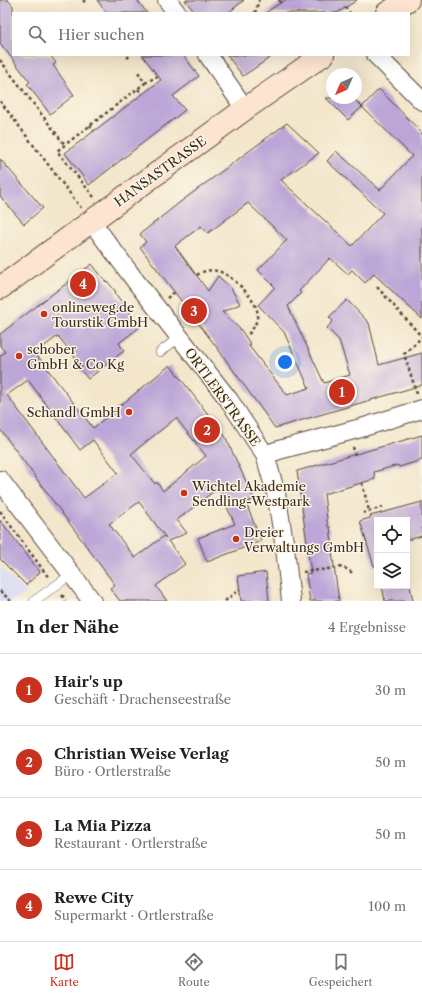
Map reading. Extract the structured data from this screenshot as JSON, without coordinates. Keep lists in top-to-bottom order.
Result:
{
  "streets": {
    "street": ["HANSASTRASSE", "ORTLERSTRASSE"]
  },
  "crossings": [
    ["HANSASTRASSE", "ORTLERSTRASSE"]
  ],
  "places": [
    "onlineweg.de Tourstik GmbH",
    "schober GmbH & Co Kg",
    "Schandl GmbH",
    "Wichtel Akademie Sendling-Westpark",
    "Dreier Verwaltungs GmbH"
  ],
  "north": "bottom left",
  "page": {
    "search": "Hier suchen",
    "pins": [
      "4",
      "3",
      "1",
      "2"
    ],
    "heading": ["In der Nähe", "4 Ergebnisse"],
    "list": [
      {
        "mark": "1",
        "name": "Hair's up",
        "note": "Geschäft · Drachenseestraße",
        "value": "30 m"
      },
      {
        "mark": "2",
        "name": "Christian Weise Verlag",
        "note": "Büro · Ortlerstraße",
        "value": "50 m"
      },
      {
        "mark": "3",
        "name": "La Mia Pizza",
        "note": "Restaurant · Ortlerstraße",
        "value": "50 m"
      },
      {
        "mark": "4",
        "name": "Rewe City",
        "note": "Supermarkt · Ortlerstraße",
        "value": "100 m"
      }
    ],
    "nav": ["Karte", "Route", "Gespeichert"]
  }
}
